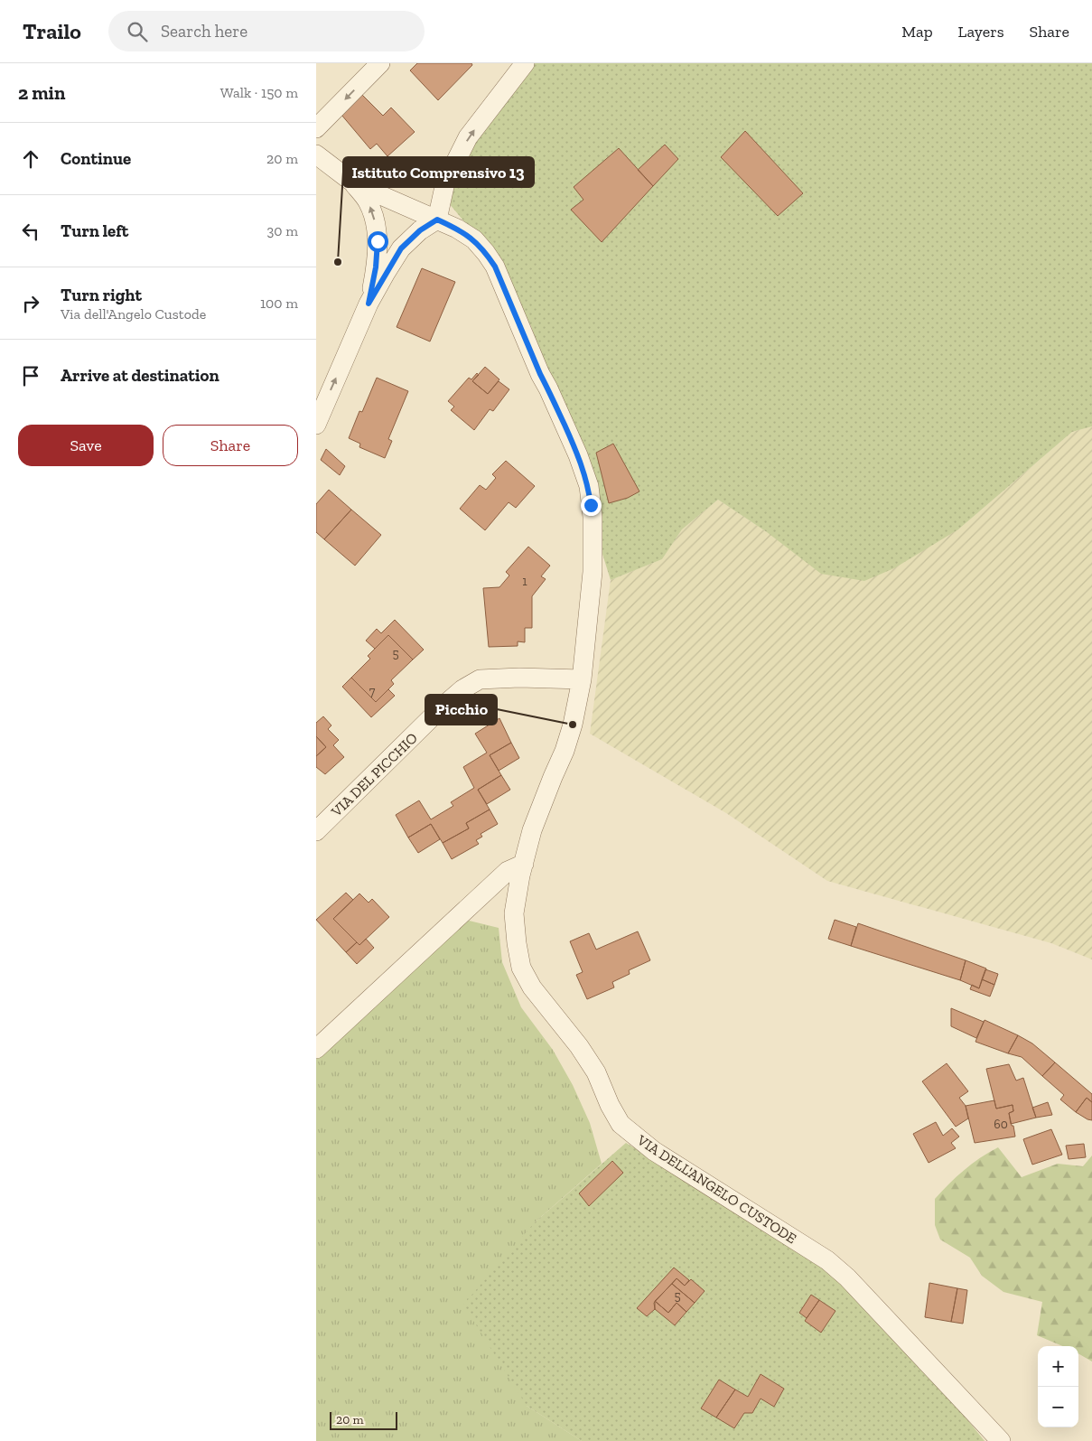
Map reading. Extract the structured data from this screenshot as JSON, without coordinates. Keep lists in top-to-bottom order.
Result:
{
  "streets": {
    "street": ["VIA DEL PICCHIO", "VIA DELL'ANGELO CUSTODE"]
  },
  "crossings": [
    ["VIA DEL PICCHIO", "VIA DELL'ANGELO CUSTODE"]
  ],
  "places": ["Istituto Comprensivo 13", "Picchio"],
  "house_numbers": [
    "1",
    "5",
    "7",
    "60",
    "5"
  ],
  "scale_bar": "20 m",
  "page": {
    "header": "Trailo",
    "search": "Search here",
    "nav": ["Map", "Layers", "Share"],
    "heading": ["2 min", "Walk · 150 m"],
    "list": [
      ["Continue", "20 m"],
      ["Turn left", "30 m"],
      ["Turn right", "Via dell'Angelo Custode", "100 m"],
      "Arrive at destination"
    ],
    "buttons": ["Save", "Share"],
    "map_buttons": ["+", "−"],
    "scale": "20 m"
  }
}
